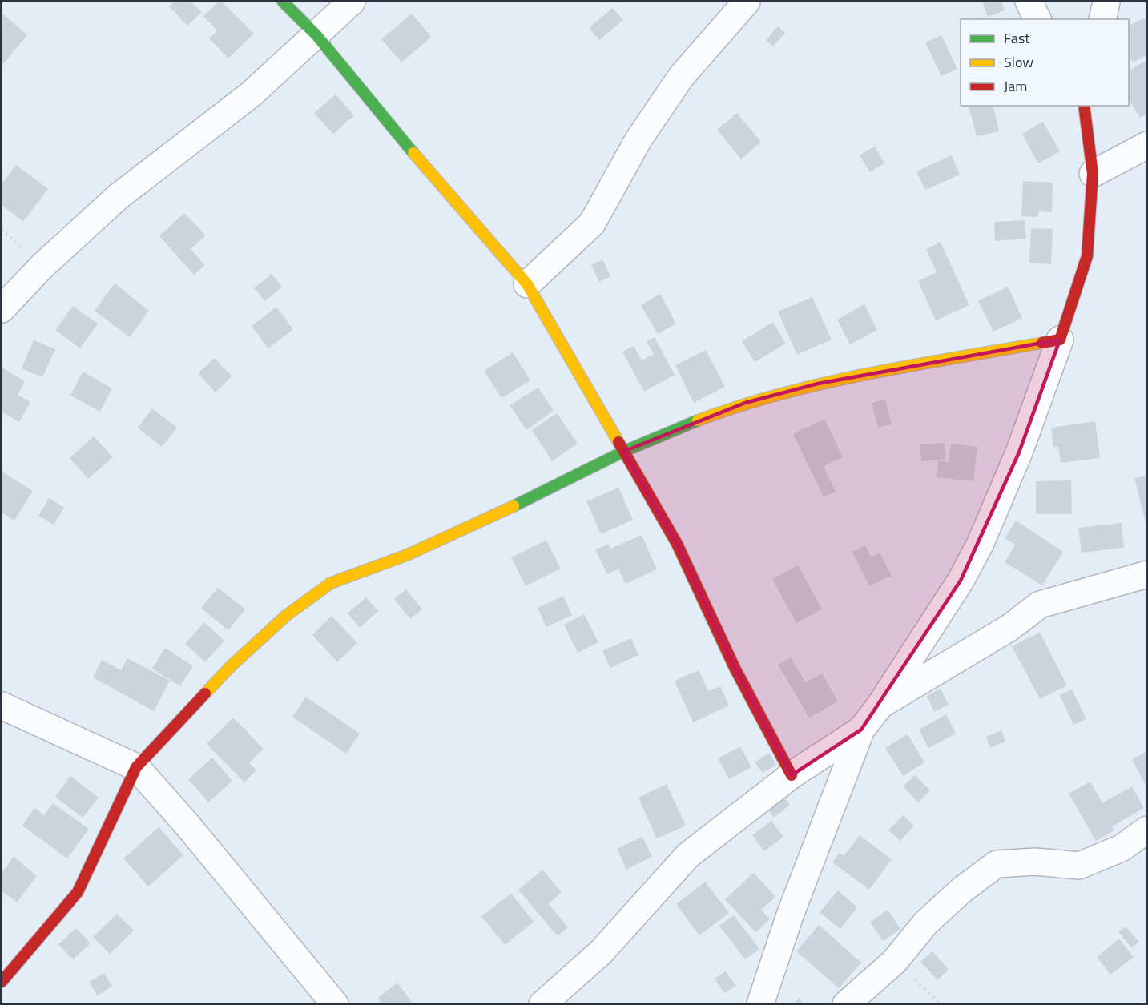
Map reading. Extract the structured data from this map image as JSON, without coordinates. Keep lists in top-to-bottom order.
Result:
{
  "legend": ["Fast", "Slow", "Jam"]
}
